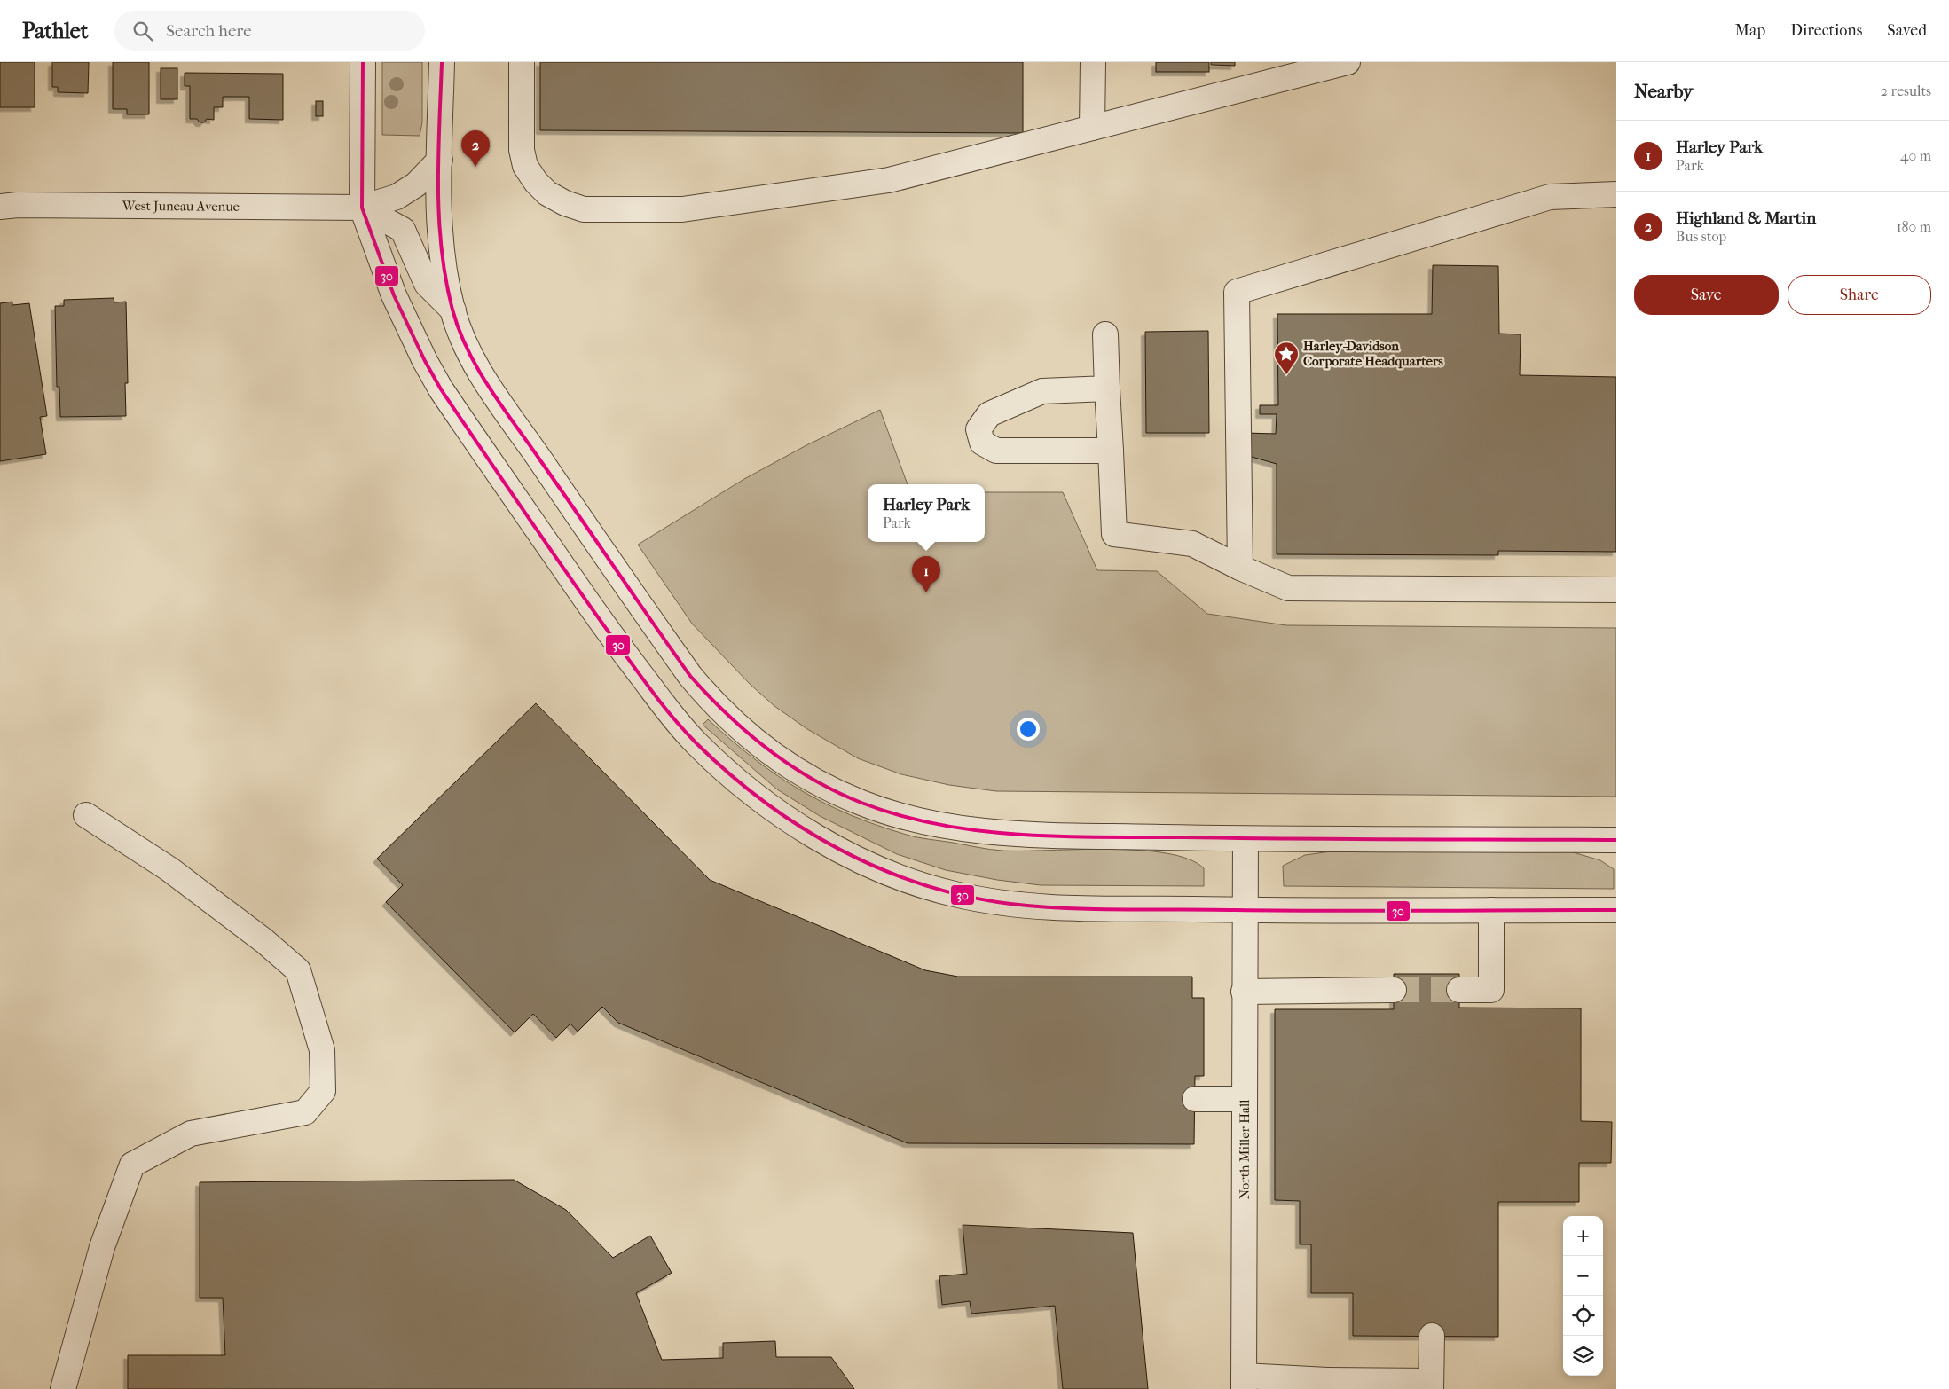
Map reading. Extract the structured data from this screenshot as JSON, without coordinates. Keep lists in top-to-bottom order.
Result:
{
  "streets": {
    "street": ["West Juneau Avenue", "North Miller Hall"]
  },
  "places": {
    "place": ["Harley-Davidson Corporate Headquarters"]
  },
  "lines": ["transit line 30"],
  "page": {
    "header": "Pathlet",
    "search": "Search here",
    "nav": ["Map", "Directions", "Saved"],
    "heading": ["Nearby", "2 results"],
    "list": [
      {
        "mark": "1",
        "name": "Harley Park",
        "note": "Park",
        "value": "40 m"
      },
      {
        "mark": "2",
        "name": "Highland & Martin",
        "note": "Bus stop",
        "value": "180 m"
      }
    ],
    "pins": ["2", "1"],
    "buttons": ["Save", "Share"],
    "popup": ["Harley Park", "Park"],
    "map_buttons": ["+", "−"]
  }
}
